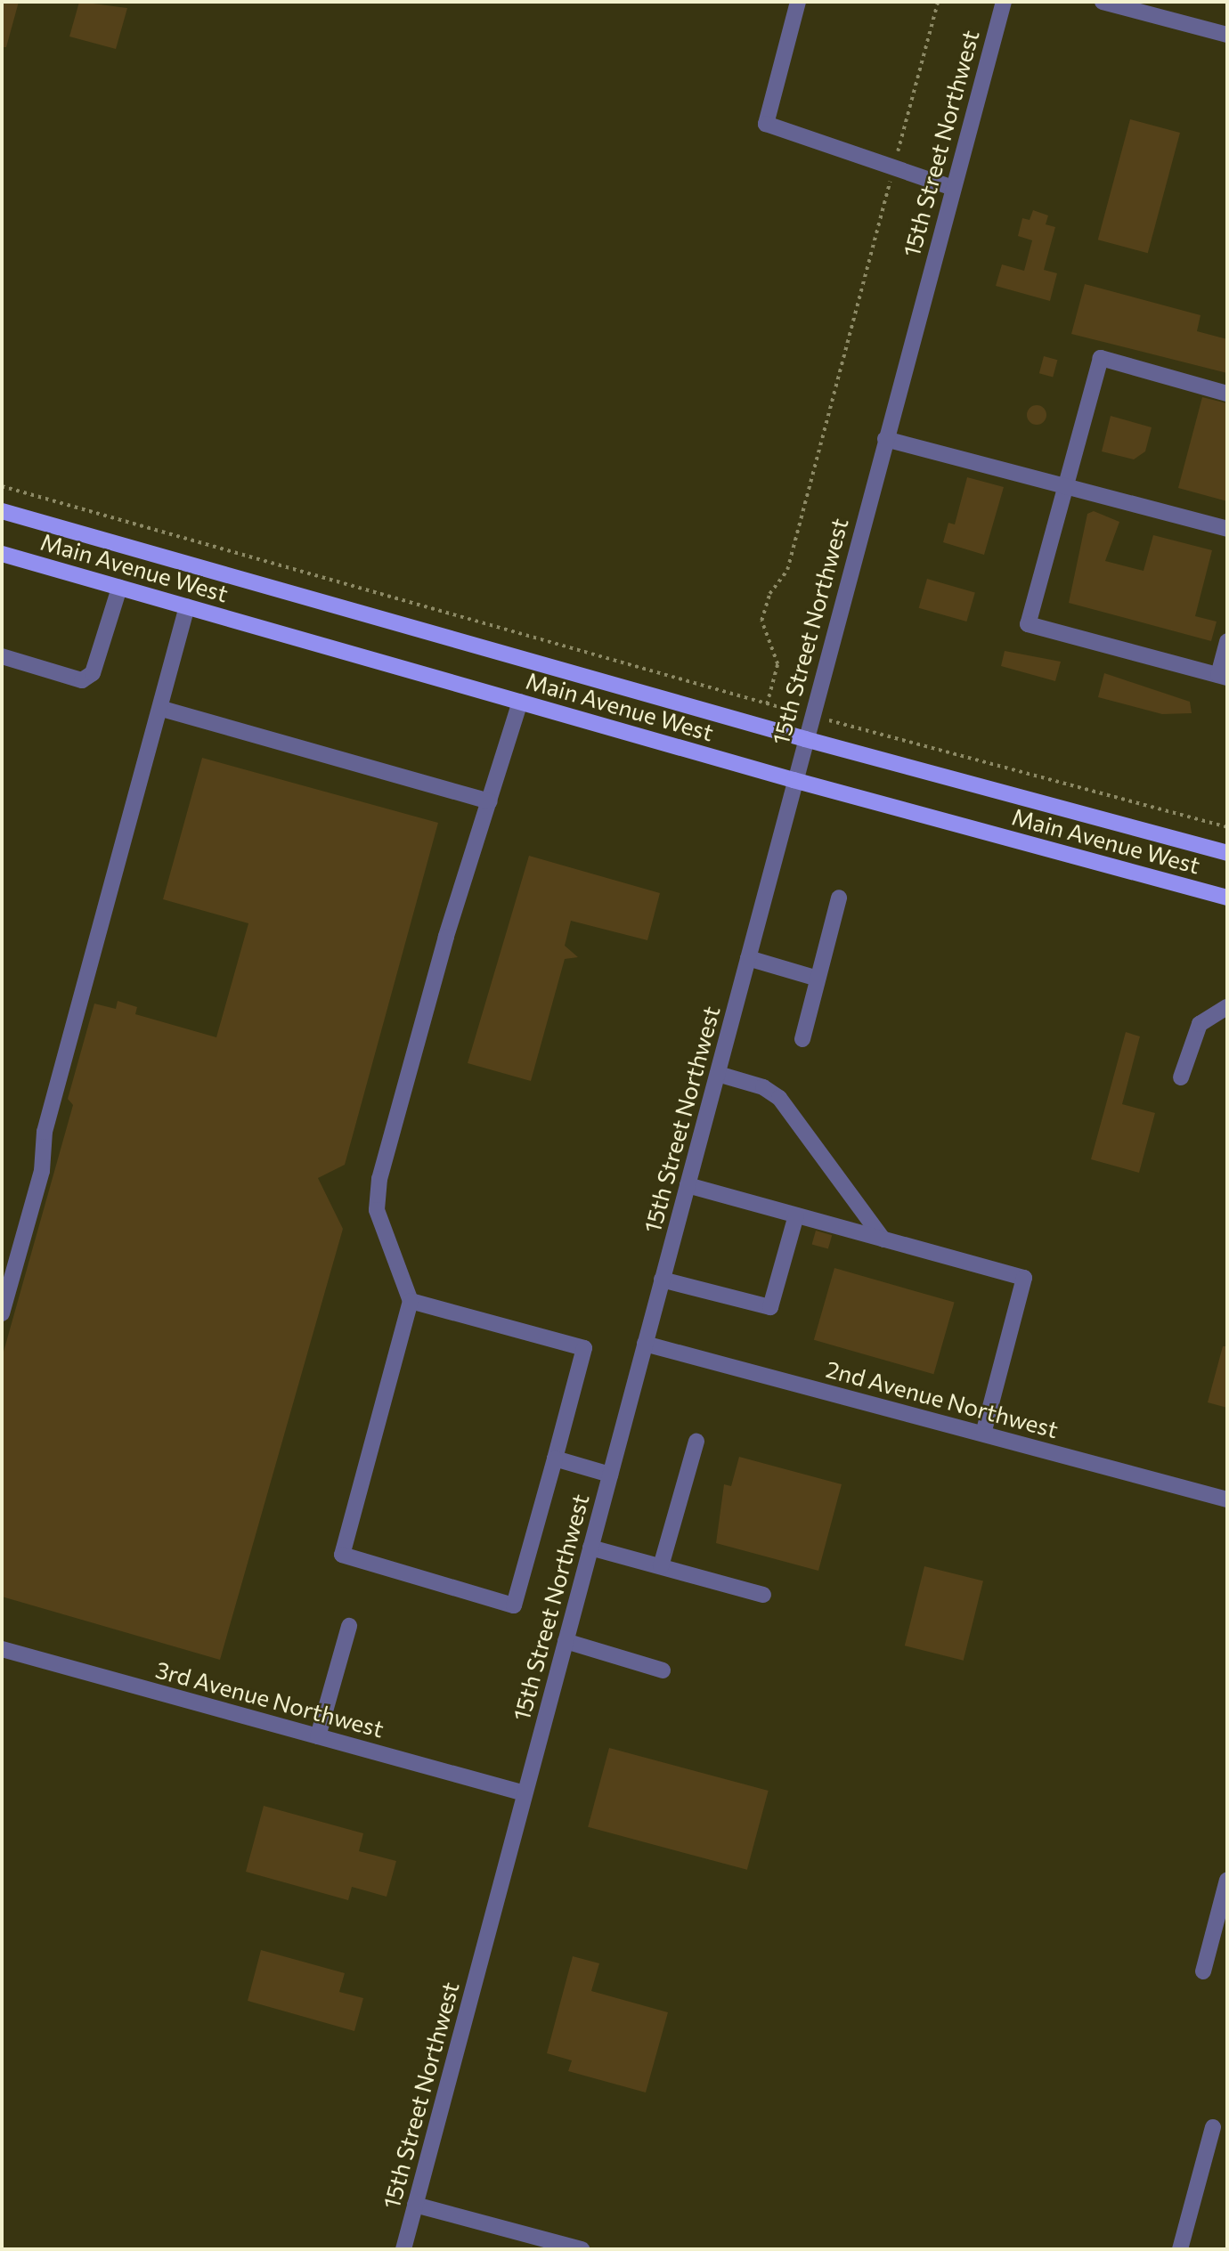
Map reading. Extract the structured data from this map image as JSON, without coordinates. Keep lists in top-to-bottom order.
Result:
{
  "streets": {
    "main road": ["Main Avenue West"],
    "street": ["15th Street Northwest", "2nd Avenue Northwest", "3rd Avenue Northwest"]
  },
  "crossings": [
    ["15th Street Northwest", "Main Avenue West"],
    ["15th Street Northwest", "2nd Avenue Northwest"],
    ["15th Street Northwest", "3rd Avenue Northwest"]
  ]
}
